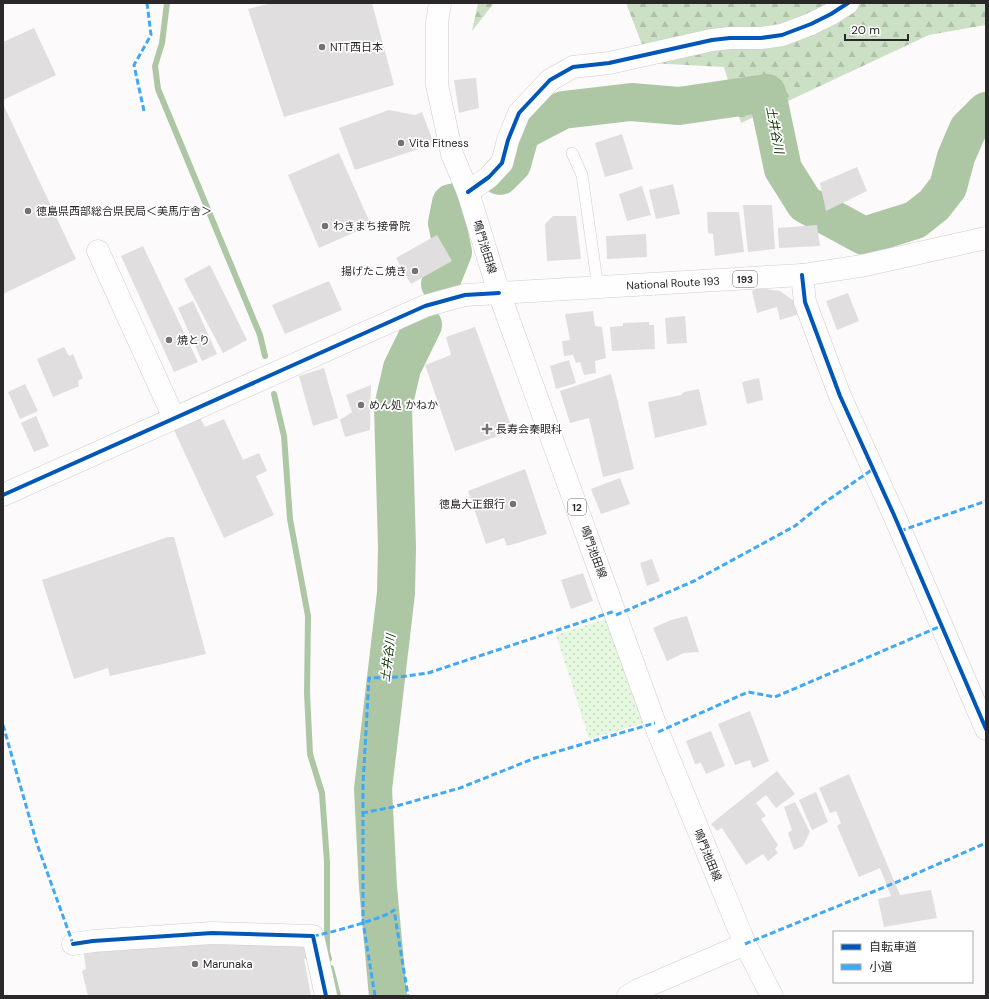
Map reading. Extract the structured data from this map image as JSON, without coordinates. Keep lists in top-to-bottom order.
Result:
{
  "streets": {
    "main road": [
      "鳴門池田線",
      "193",
      "National Route 193",
      "12"
    ]
  },
  "crossings": [
    ["鳴門池田線", "National Route 193"]
  ],
  "water": ["土井谷川"],
  "places": {
    "other": [
      "NTT西日本",
      "Vita Fitness",
      "徳島県西部総合県民局＜美馬庁舎＞",
      "わきまち接骨院",
      "揚げたこ焼き",
      "焼とり",
      "めん処 かねか",
      "徳島大正銀行",
      "Marunaka"
    ],
    "health": ["長寿会秦眼科"]
  },
  "legend": ["自転車道", "小道"],
  "scale_bar": "20 m"
}
